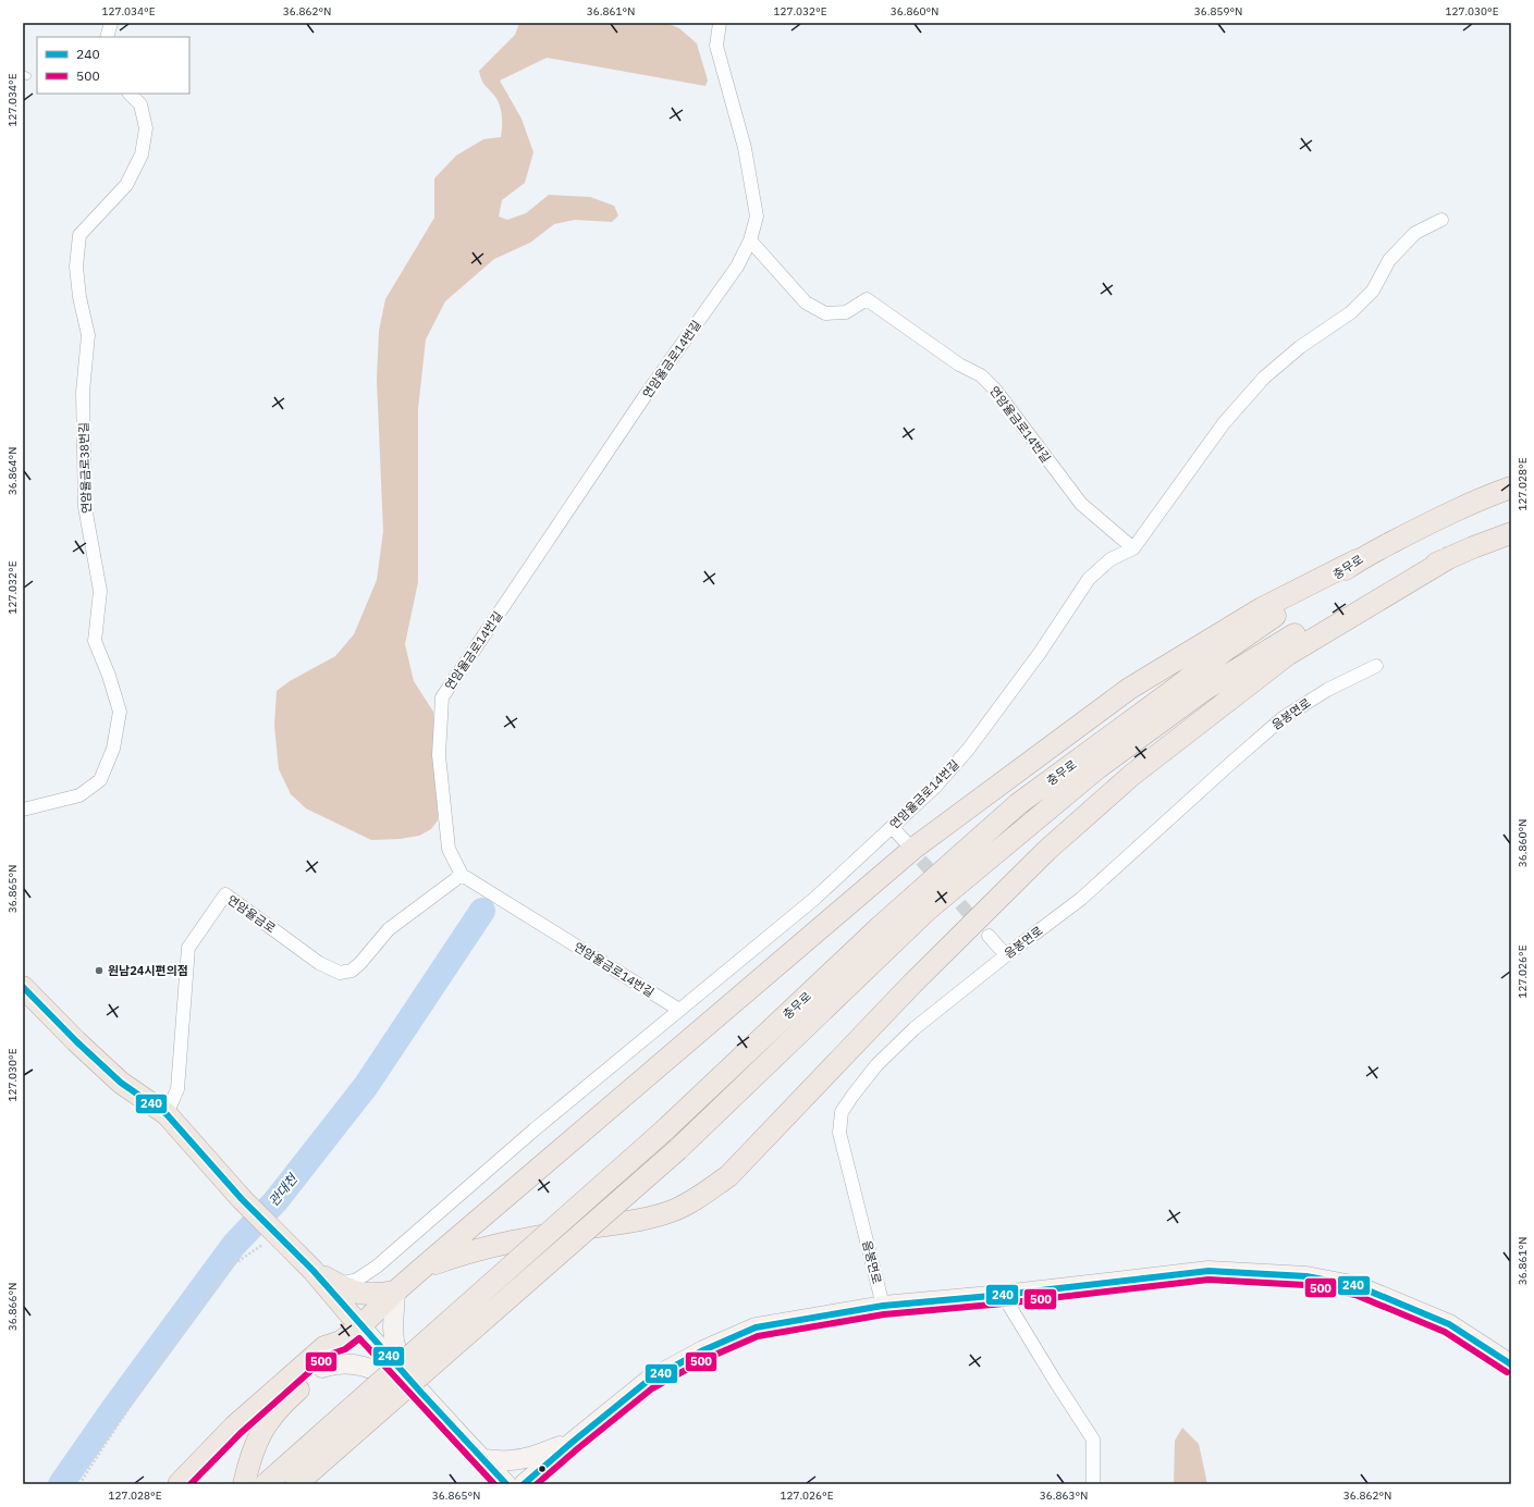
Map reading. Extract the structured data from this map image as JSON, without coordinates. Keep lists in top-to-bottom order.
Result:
{
  "streets": {
    "main road": ["충무로"],
    "street": [
      "연암율금로14번길",
      "연암율금로38번길",
      "음봉면로",
      "연암율금로"
    ]
  },
  "crossings": [
    ["연암율금로14번길", "연암율금로"]
  ],
  "water": ["관대천"],
  "places": ["원남24시편의점"],
  "lines": ["transit line 240", "transit line 500"],
  "legend": ["240", "500"],
  "coordinates": [
    "127.034°E",
    "36.862°N",
    "36.861°N",
    "127.032°E",
    "36.860°N",
    "36.859°N",
    "127.030°E",
    "36.864°N",
    "127.028°E",
    "36.865°N",
    "127.026°E",
    "36.866°N",
    "36.863°N"
  ]
}
